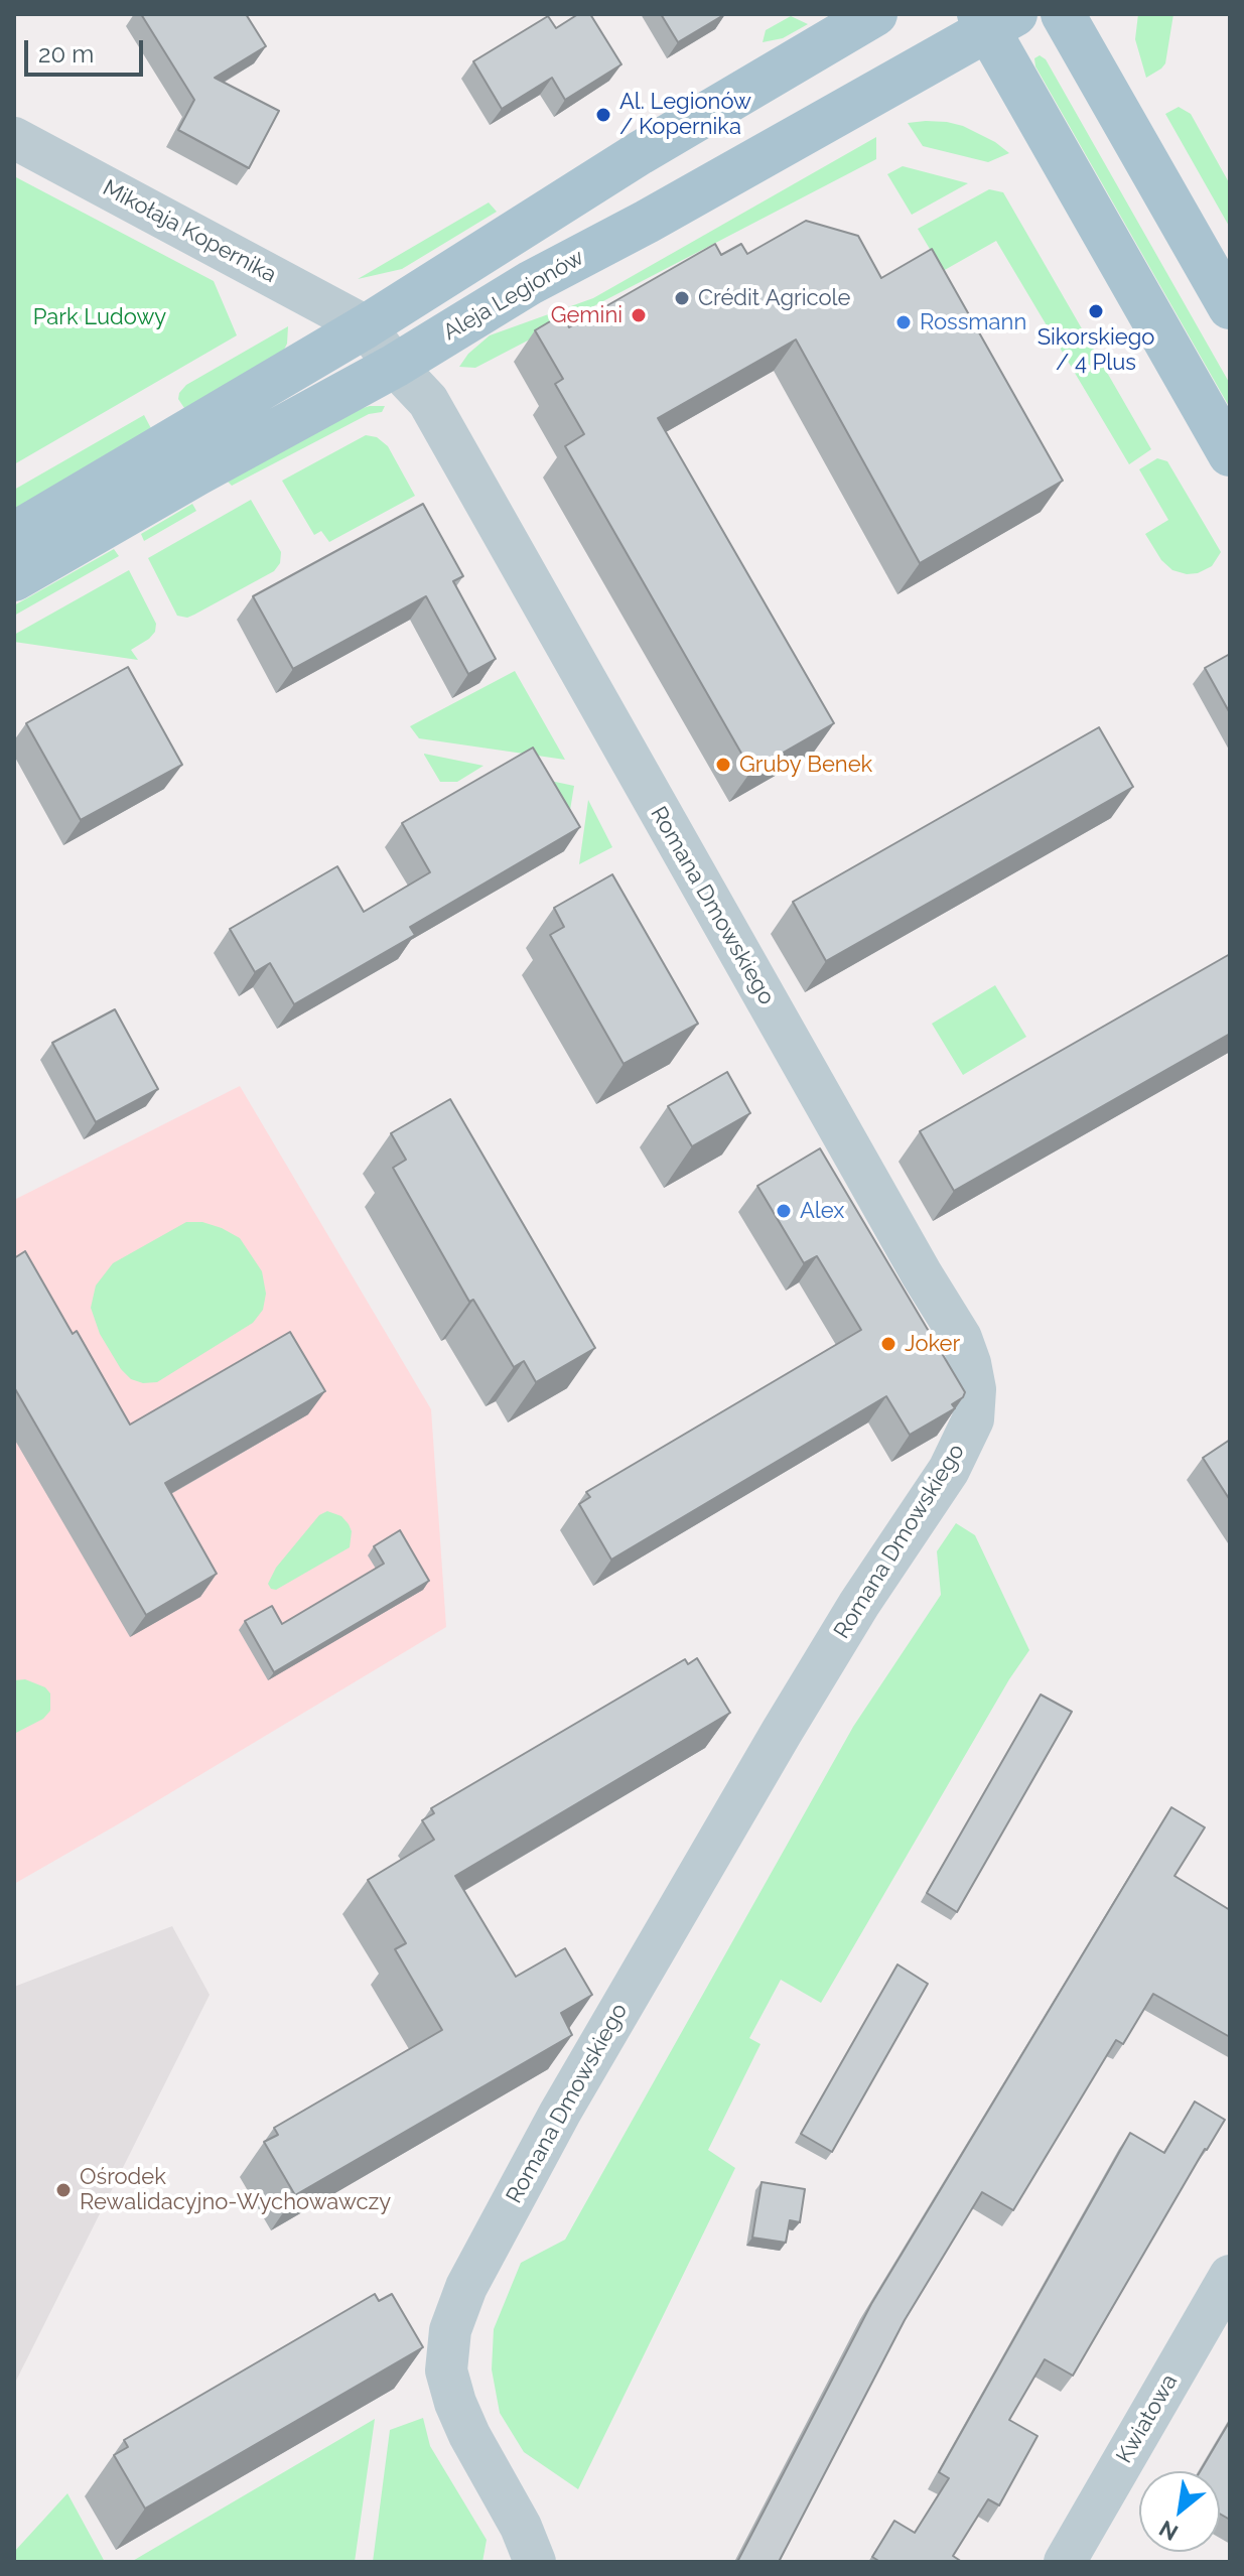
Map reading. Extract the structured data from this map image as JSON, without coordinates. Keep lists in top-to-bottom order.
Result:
{
  "streets": {
    "main road": ["Aleja Legionów"],
    "street": ["Mikołaja Kopernika", "Romana Dmowskiego", "Kwiatowa"]
  },
  "crossings": [
    ["Mikołaja Kopernika", "Romana Dmowskiego"],
    ["Aleja Legionów", "Romana Dmowskiego"]
  ],
  "parks": ["Park Ludowy"],
  "places": [
    "Al. Legionów / Kopernika",
    "Crédit Agricole",
    "Sikorskiego / 4 Plus",
    "Gemini",
    "Rossmann",
    "Gruby Benek",
    "Alex",
    "Joker",
    "Ośrodek Rewalidacyjno-Wychowawczy"
  ],
  "scale_bar": "20 m",
  "north": "bottom left"
}
